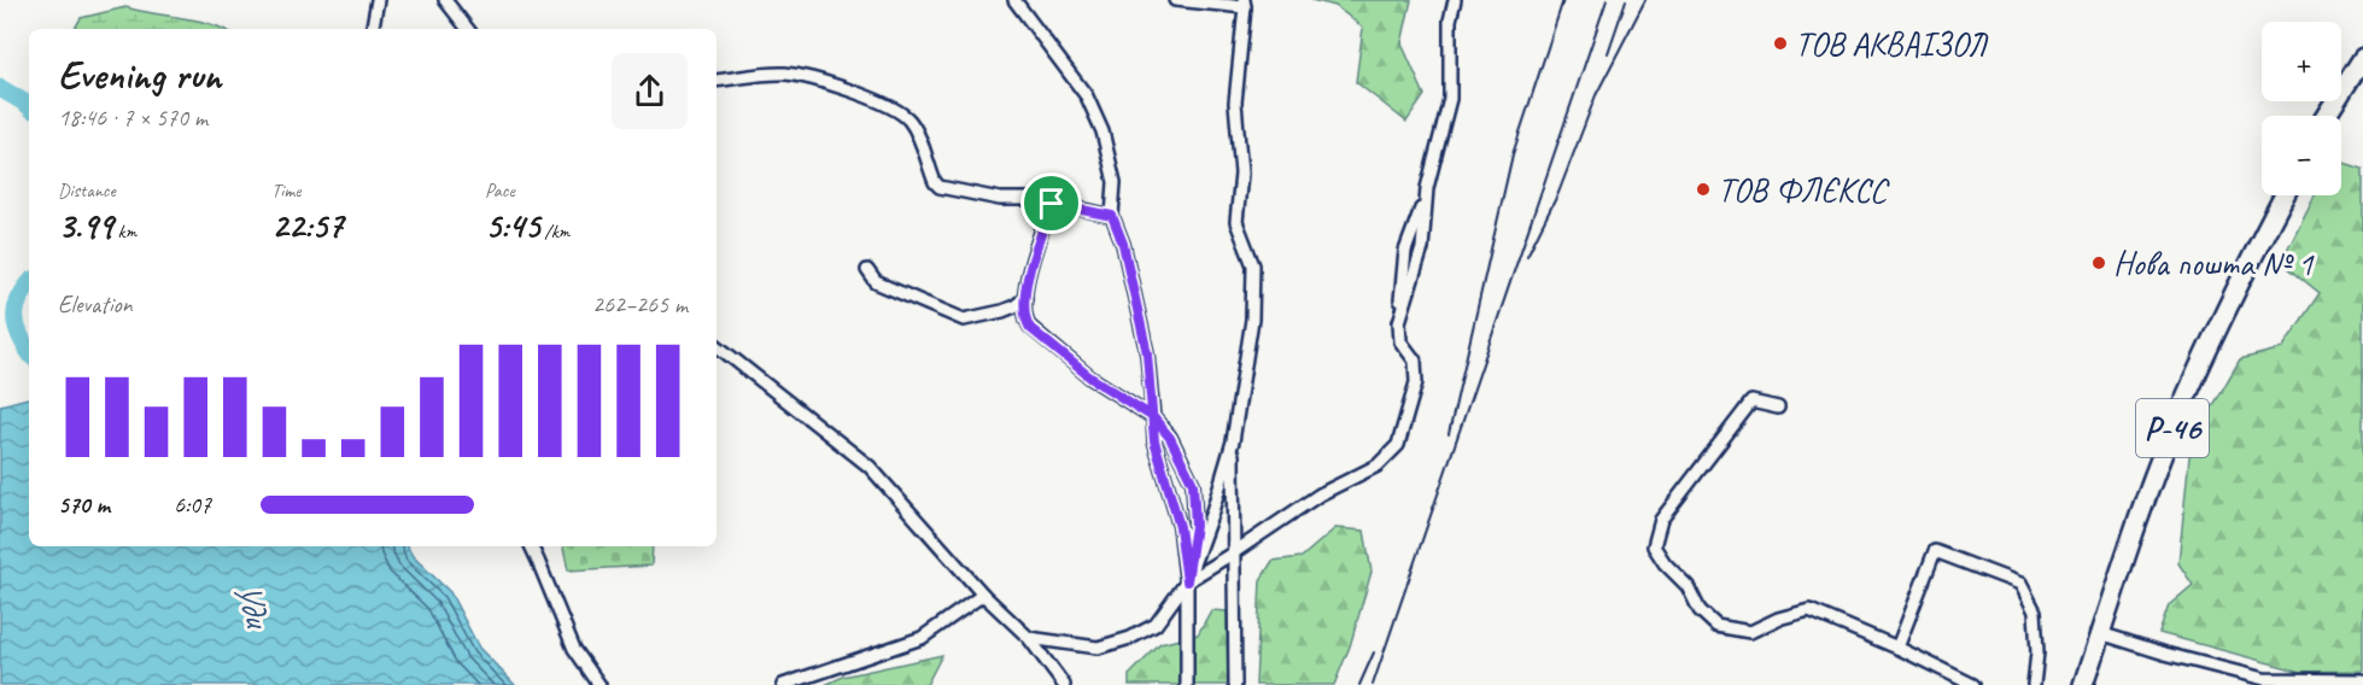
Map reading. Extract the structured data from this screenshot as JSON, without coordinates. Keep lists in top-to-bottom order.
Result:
{
  "streets": {
    "main road": ["Р-46"]
  },
  "water": ["Уди"],
  "places": ["ТОВ АКВАІЗОЛ", "ТОВ ФЛЄКСС", "Нова пошта № 1"],
  "page": {
    "map_buttons": ["+", "−"],
    "heading": ["Evening run", "18:46 · 7 × 570 m"],
    "stats": [
      ["Distance", "3.99 km"],
      ["Time", "22:57"],
      ["Pace", "5:45 /km"]
    ],
    "chart": ["Elevation", "262–265 m"],
    "list": [
      {
        "name": "570 m",
        "note": "6:07"
      }
    ]
  }
}
